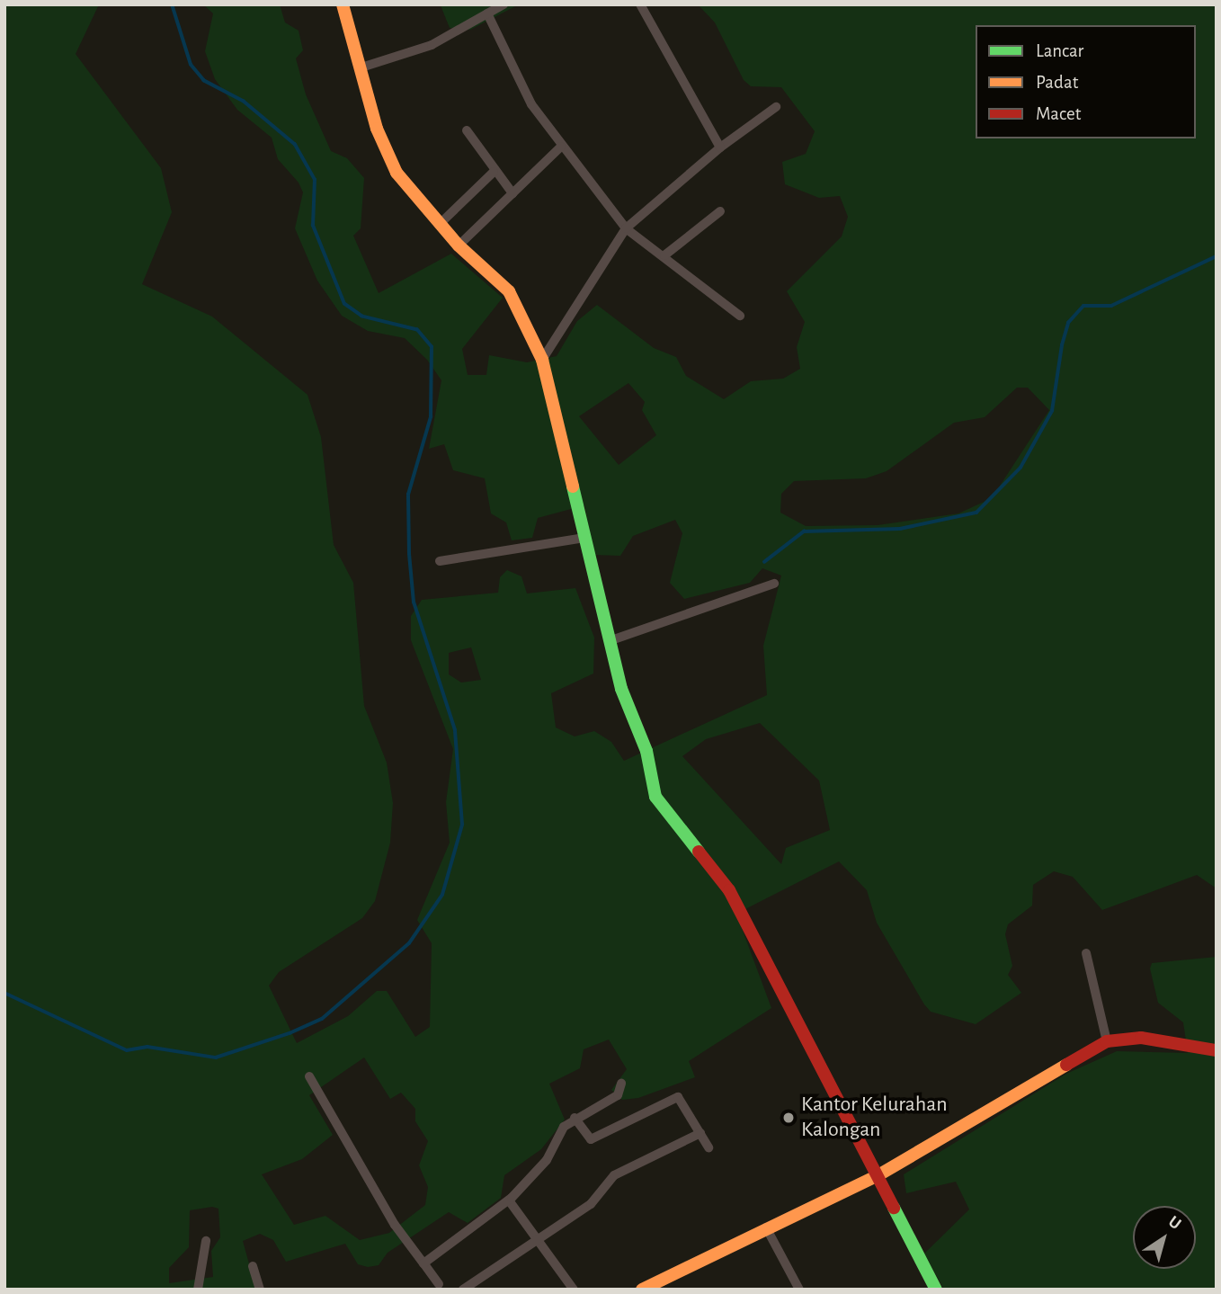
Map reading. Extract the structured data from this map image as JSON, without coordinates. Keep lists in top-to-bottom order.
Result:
{
  "places": ["Kantor Kelurahan Kalongan"],
  "legend": ["Lancar", "Padat", "Macet"],
  "north": "top right"
}
